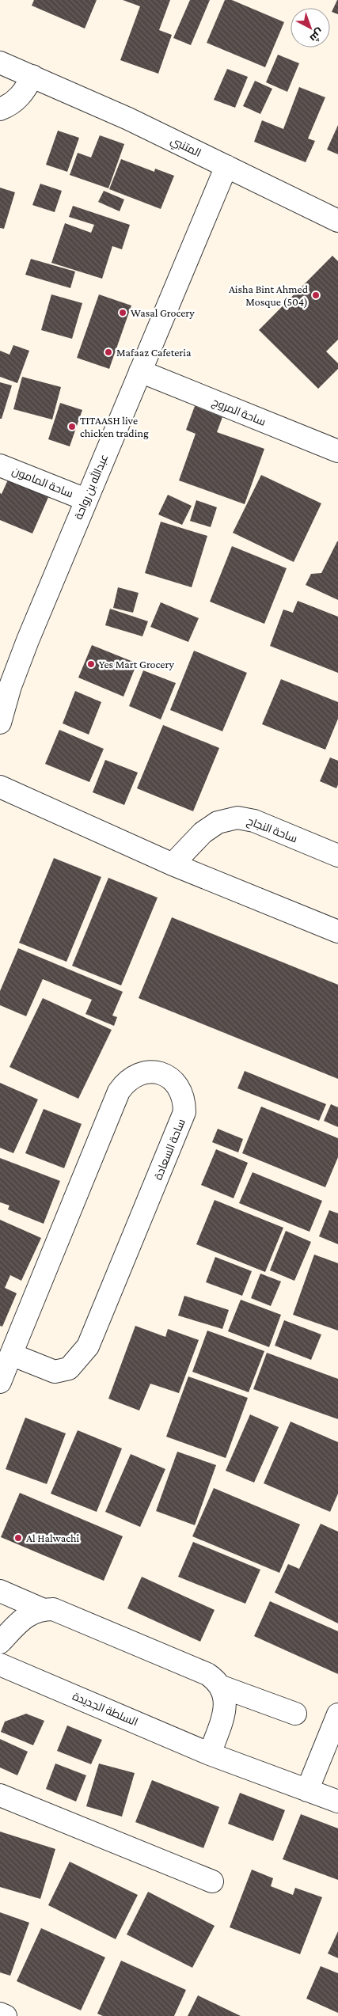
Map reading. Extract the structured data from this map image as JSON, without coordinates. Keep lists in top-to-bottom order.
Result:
{
  "streets": {
    "street": [
      "المتنبي",
      "ساحة المروج",
      "ساحة المامون",
      "عبدالله بن رواحة",
      "ساحة النجاح",
      "ساحة السعادة",
      "السلطة الجديدة"
    ]
  },
  "crossings": [
    ["المتنبي", "عبدالله بن رواحة"],
    ["ساحة المروج", "عبدالله بن رواحة"],
    ["ساحة المامون", "عبدالله بن رواحة"]
  ],
  "places": [
    "Aisha Bint Ahmed Mosque (504)",
    "Wasal Grocery",
    "Mafaaz Cafeteria",
    "TITAASH live chicken trading",
    "Yes Mart Grocery",
    "Al Halwachi"
  ],
  "north": "bottom right"
}
